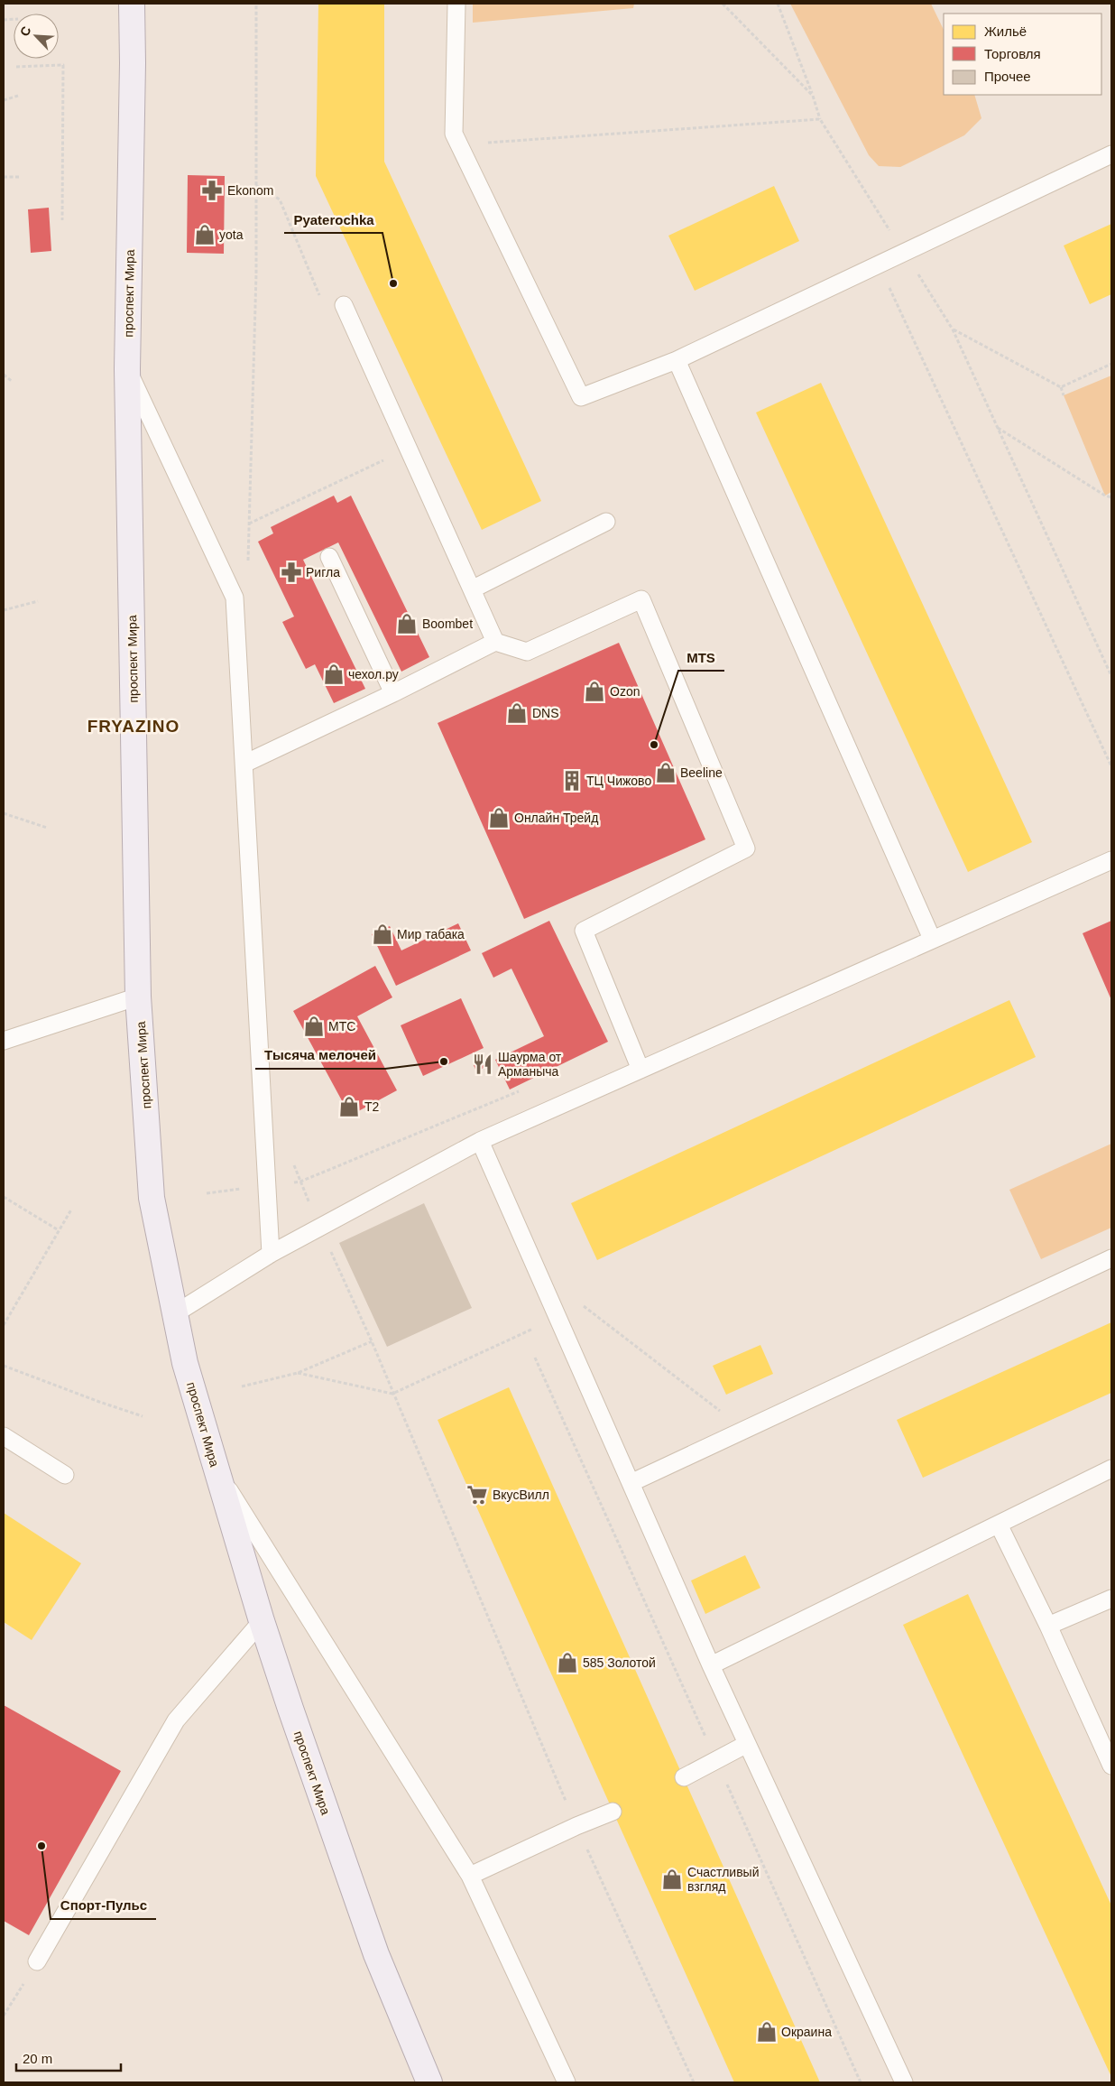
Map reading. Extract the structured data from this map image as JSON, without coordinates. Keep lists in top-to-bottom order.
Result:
{
  "streets": {
    "main road": ["проспект Мира"]
  },
  "districts": ["FRYAZINO"],
  "places": {
    "pharmacy": ["Ekonom", "Ригла"],
    "shop": [
      "yota",
      "Boombet",
      "чехол.ру",
      "Ozon",
      "DNS",
      "Beeline",
      "Онлайн Трейд",
      "Мир табака",
      "МТС",
      "T2",
      "585 Золотой",
      "Счастливый взгляд",
      "Окраина"
    ],
    "other": [
      "Pyaterochka",
      "MTS",
      "Тысяча мелочей",
      "Спорт-Пульс"
    ],
    "building": ["ТЦ Чижово"],
    "restaurant": ["Шаурма от Арманыча"],
    "supermarket": ["ВкусВилл"]
  },
  "legend": ["Жильё", "Торговля", "Прочее"],
  "scale_bar": "20 m",
  "north": "top left"
}
